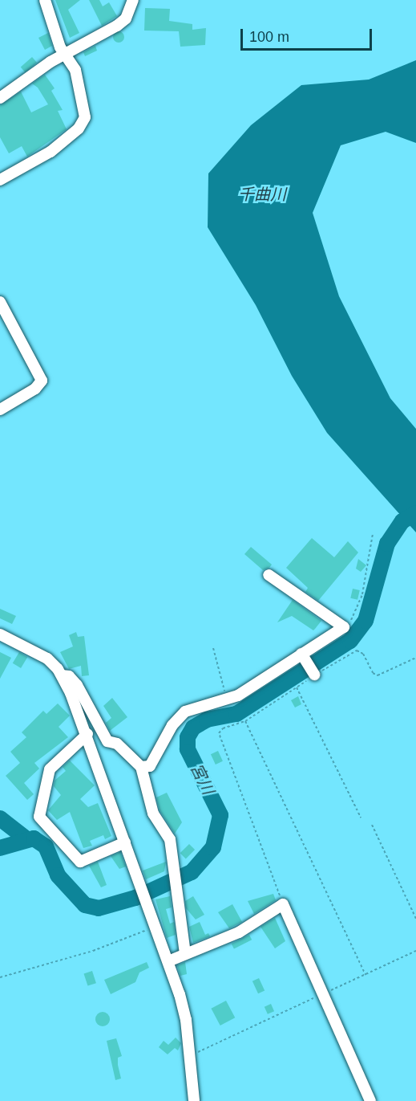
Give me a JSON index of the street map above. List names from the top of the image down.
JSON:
{
  "water": ["千曲川", "宮川"],
  "scale_bar": "100 m"
}
